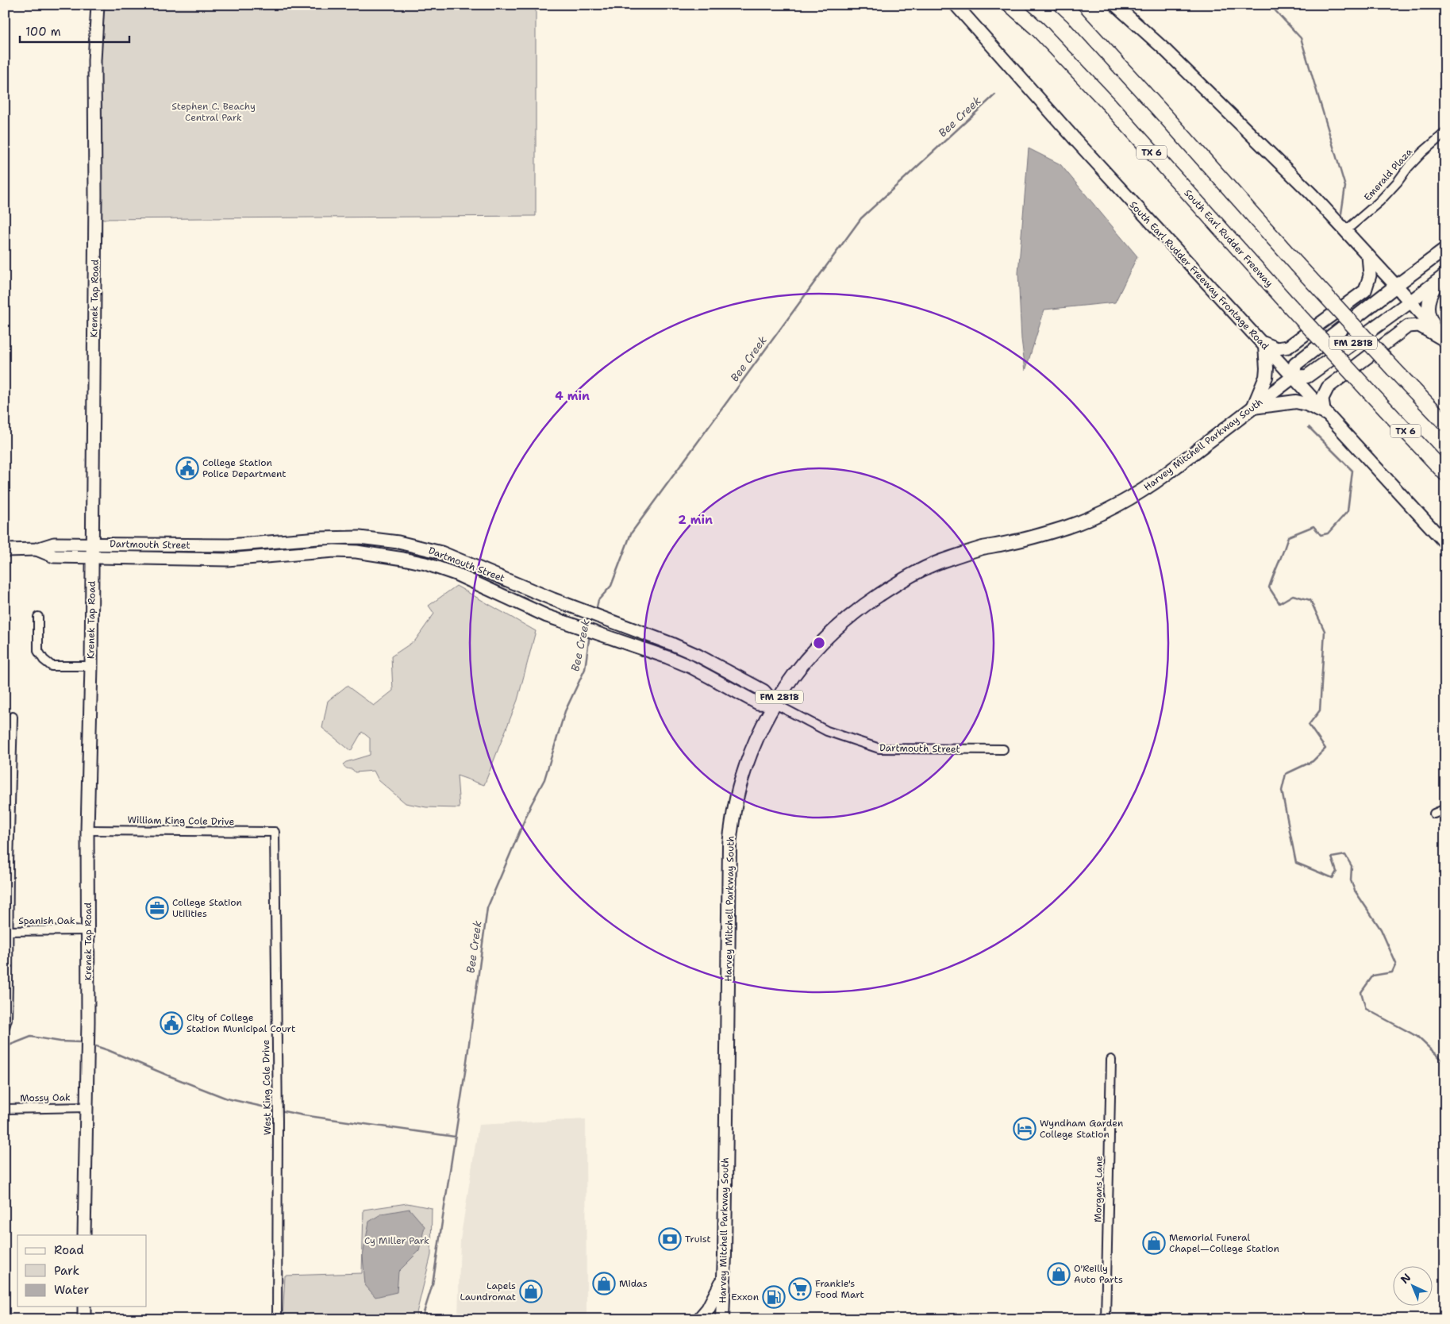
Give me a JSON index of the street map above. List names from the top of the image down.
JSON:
{
  "streets": {
    "highway": ["TX 6", "South Earl Rudder Freeway"],
    "main road": ["FM 2818", "Harvey Mitchell Parkway South"],
    "street": [
      "Emerald Plaza",
      "South Earl Rudder Freeway Frontage Road",
      "Krenek Tap Road",
      "Dartmouth Street",
      "William King Cole Drive",
      "Spanish Oak",
      "West King Cole Drive",
      "Mossy Oak",
      "Morgans Lane"
    ]
  },
  "crossings": [
    ["South Earl Rudder Freeway Frontage Road", "Harvey Mitchell Parkway South"],
    ["Krenek Tap Road", "Dartmouth Street"],
    ["Krenek Tap Road", "William King Cole Drive"],
    ["Krenek Tap Road", "Spanish Oak"],
    ["Krenek Tap Road", "Mossy Oak"],
    ["Harvey Mitchell Parkway South", "Dartmouth Street"],
    ["William King Cole Drive", "West King Cole Drive"]
  ],
  "water": ["Bee Creek"],
  "parks": ["Stephen C. Beachy Central Park", "Cy Miller Park"],
  "places": {
    "public building": ["College Station Police Department", "City of College Station Municipal Court"],
    "office": ["College Station Utilities"],
    "hotel": ["Wyndham Garden College Station"],
    "bank": ["Truist"],
    "shop": [
      "Memorial Funeral Chapel—College Station",
      "O'Reilly Auto Parts",
      "Midas",
      "Lapels Laundromat"
    ],
    "supermarket": ["Frankie's Food Mart"],
    "fuel station": ["Exxon"]
  },
  "legend": ["Road", "Park", "Water"],
  "scale_bar": "100 m",
  "north": "top left",
  "rings": ["4 min", "2 min"]
}
